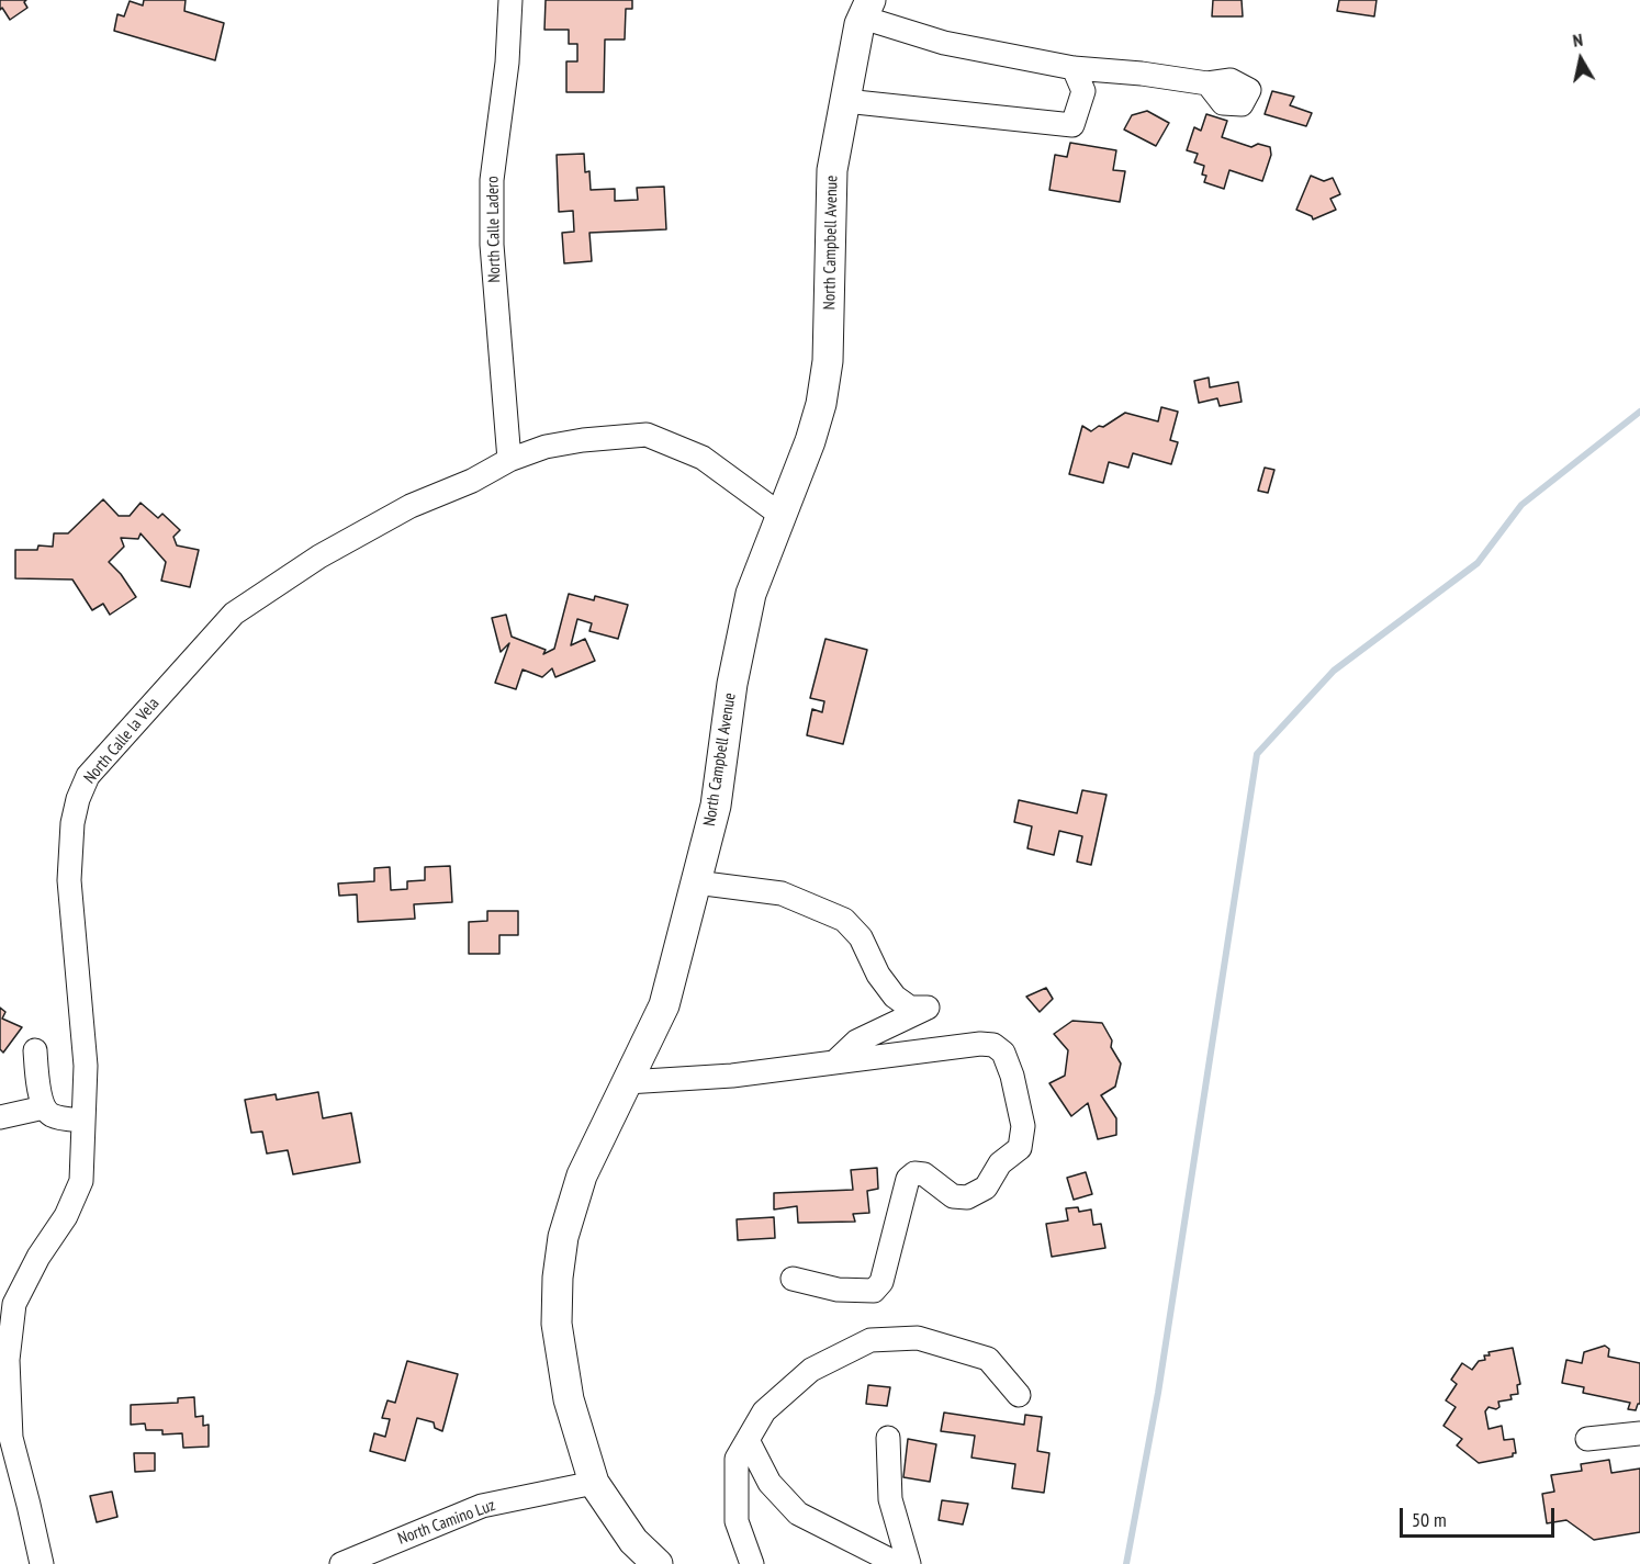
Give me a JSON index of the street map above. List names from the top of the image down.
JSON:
{
  "streets": {
    "main road": ["North Campbell Avenue"],
    "street": ["North Calle Ladero", "North Calle la Vela", "North Camino Luz"]
  },
  "crossings": [
    ["North Calle Ladero", "North Calle la Vela"],
    ["North Campbell Avenue", "North Calle la Vela"],
    ["North Campbell Avenue", "North Camino Luz"]
  ],
  "scale_bar": "50 m",
  "north": "top"
}
